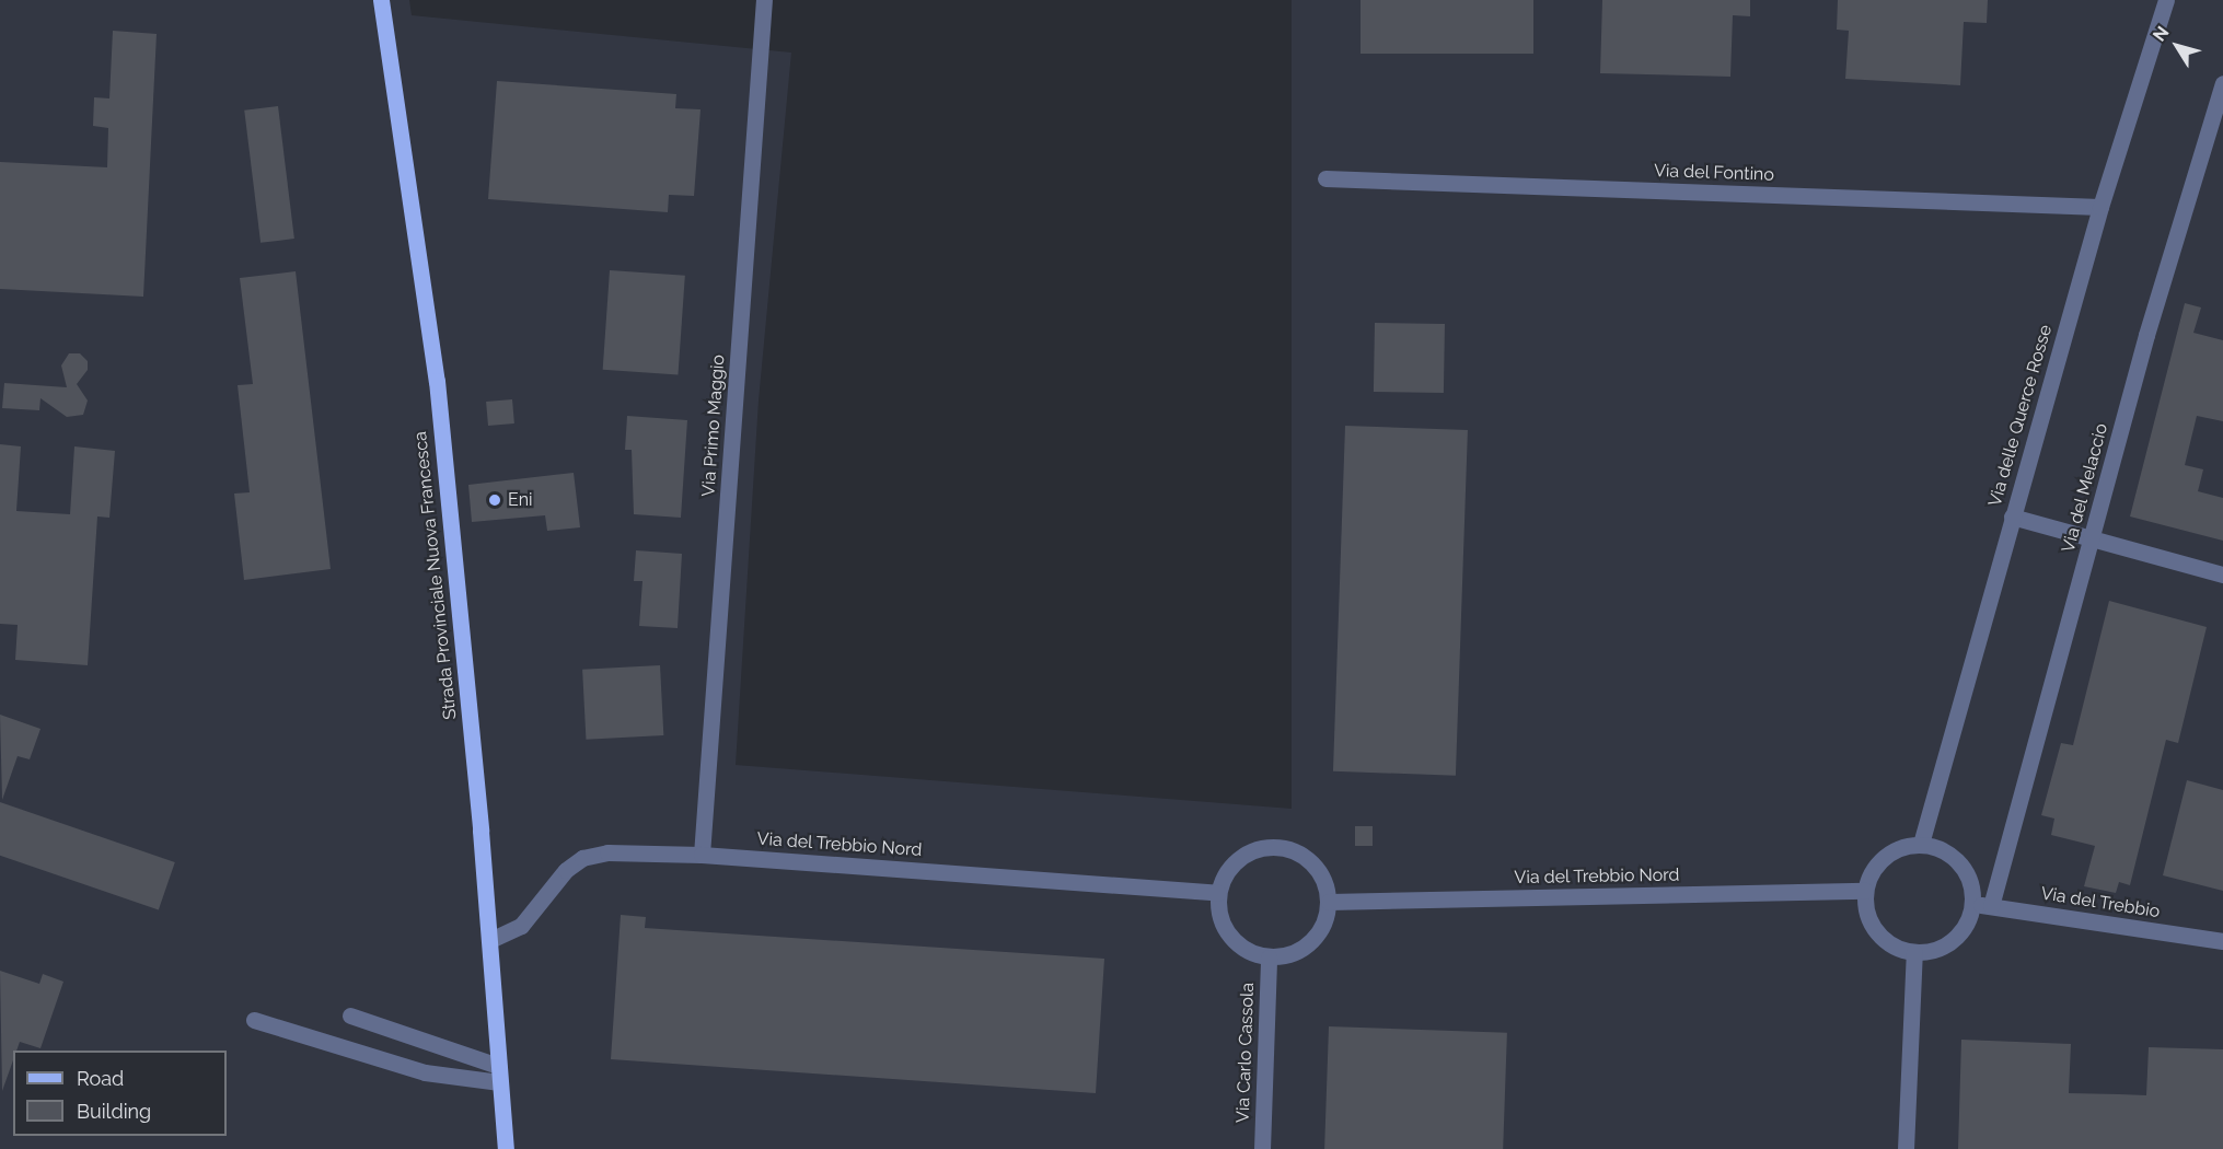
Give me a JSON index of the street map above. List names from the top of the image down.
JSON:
{
  "streets": {
    "main road": ["Strada Provinciale Nuova Francesca"],
    "street": [
      "Via del Fontino",
      "Via delle Querce Rosse",
      "Via Primo Maggio",
      "Via del Melaccio",
      "Via del Trebbio Nord",
      "Via del Trebbio",
      "Via Carlo Cassola"
    ]
  },
  "crossings": [
    ["Via del Fontino", "Via delle Querce Rosse"],
    ["Via delle Querce Rosse", "Via del Trebbio Nord"],
    ["Via delle Querce Rosse", "Via del Trebbio"],
    ["Via Primo Maggio", "Via del Trebbio Nord"],
    ["Via del Melaccio", "Via del Trebbio"],
    ["Strada Provinciale Nuova Francesca", "Via del Trebbio Nord"],
    ["Via del Trebbio Nord", "Via del Trebbio"],
    ["Via del Trebbio Nord", "Via Carlo Cassola"]
  ],
  "places": ["Eni"],
  "legend": ["Road", "Building"],
  "north": "top left"
}
